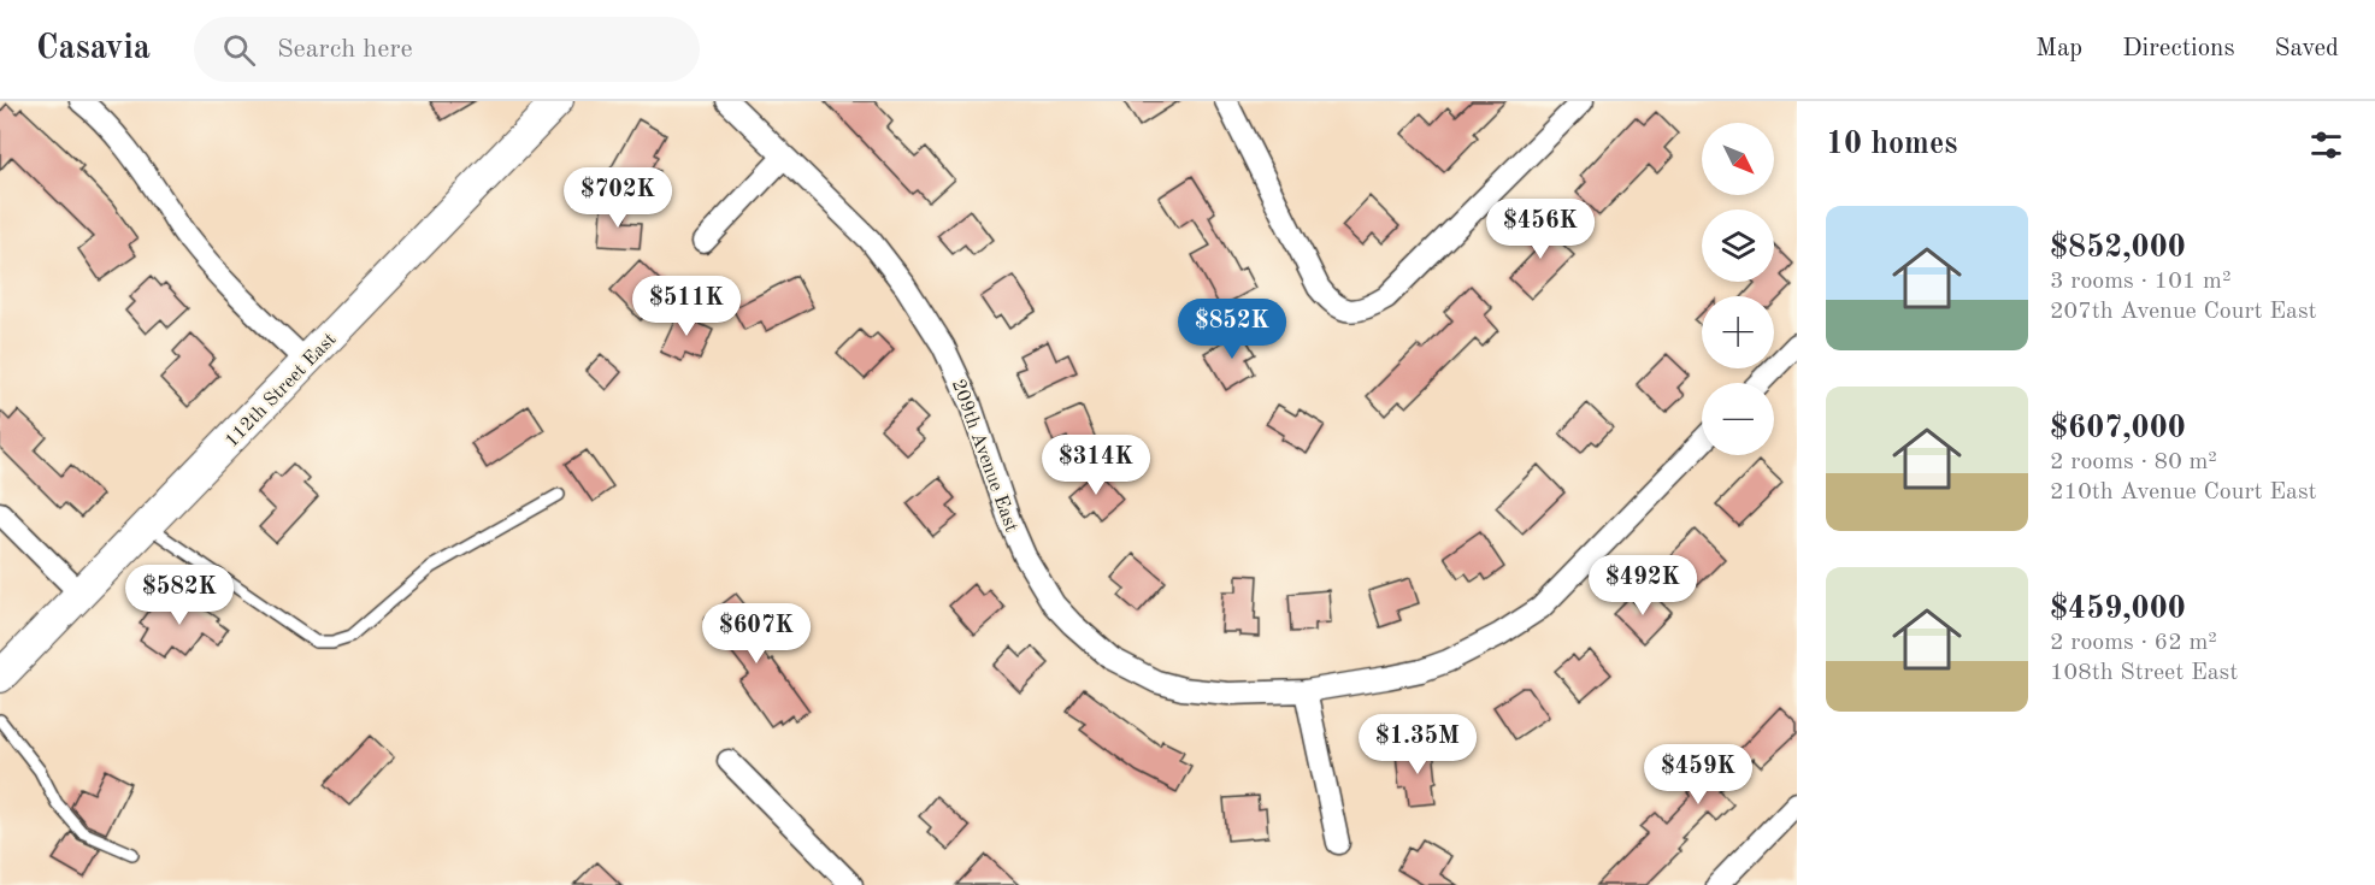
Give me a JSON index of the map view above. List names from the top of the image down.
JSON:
{
  "streets": {
    "street": ["112th Street East", "209th Avenue East"]
  },
  "north": "bottom right",
  "page": {
    "header": "Casavia",
    "search": "Search here",
    "nav": ["Map", "Directions", "Saved"],
    "heading": "10 homes",
    "map_buttons": ["+", "−"],
    "price": [
      "$702K",
      "$456K",
      "$511K",
      "$852K",
      "$314K",
      "$492K",
      "$582K",
      "$607K",
      "$1.35M",
      "$459K"
    ],
    "list": [
      {
        "name": "$852,000",
        "note": "3 rooms · 101 m² · 207th Avenue Court East"
      },
      {
        "name": "$607,000",
        "note": "2 rooms · 80 m² · 210th Avenue Court East"
      },
      {
        "name": "$459,000",
        "note": "2 rooms · 62 m² · 108th Street East"
      }
    ]
  }
}
